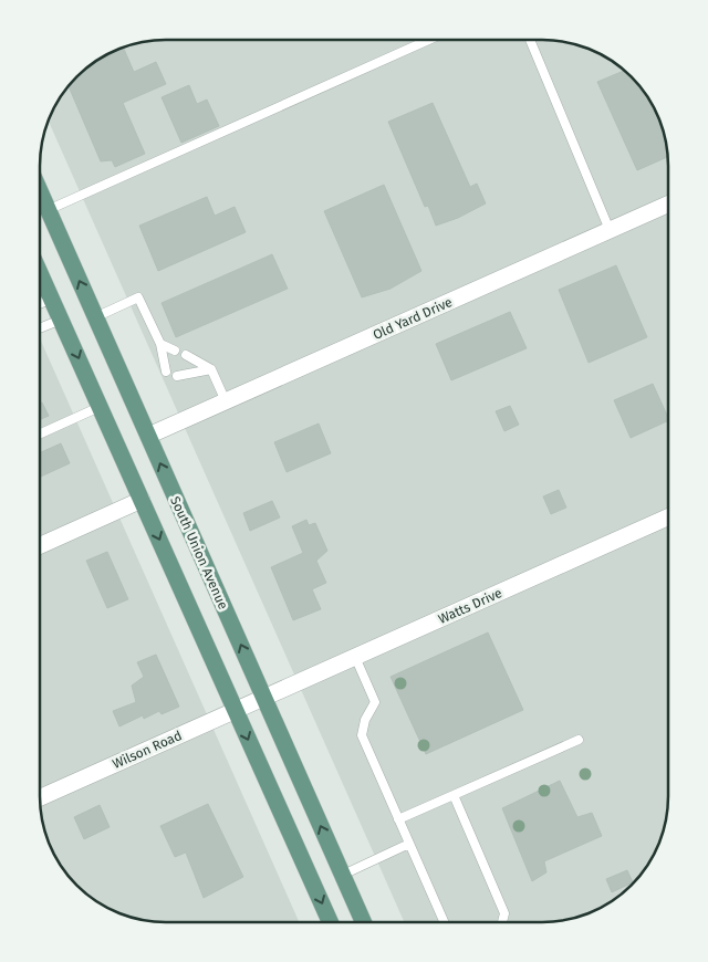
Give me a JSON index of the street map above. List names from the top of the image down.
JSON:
{
  "streets": {
    "main road": ["South Union Avenue"],
    "street": ["Old Yard Drive", "Watts Drive", "Wilson Road"]
  },
  "crossings": [
    ["Old Yard Drive", "South Union Avenue"],
    ["South Union Avenue", "Watts Drive"],
    ["South Union Avenue", "Wilson Road"],
    ["Watts Drive", "Wilson Road"]
  ]
}
